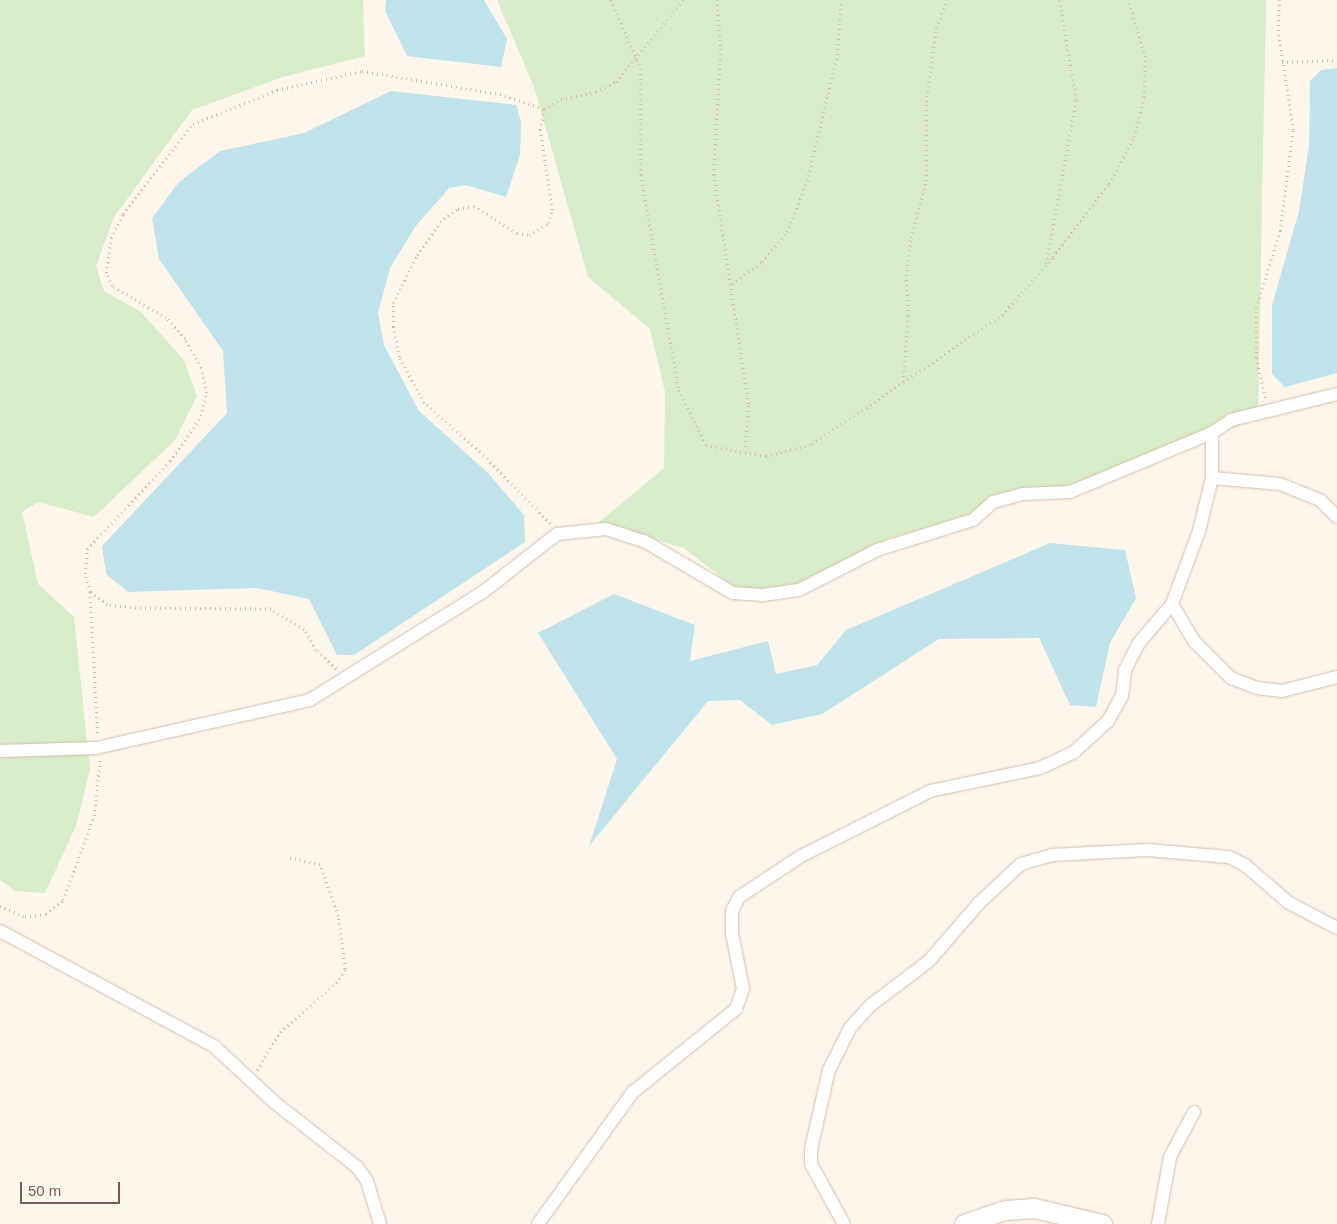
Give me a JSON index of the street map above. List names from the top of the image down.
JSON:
{
  "scale_bar": "50 m"
}
